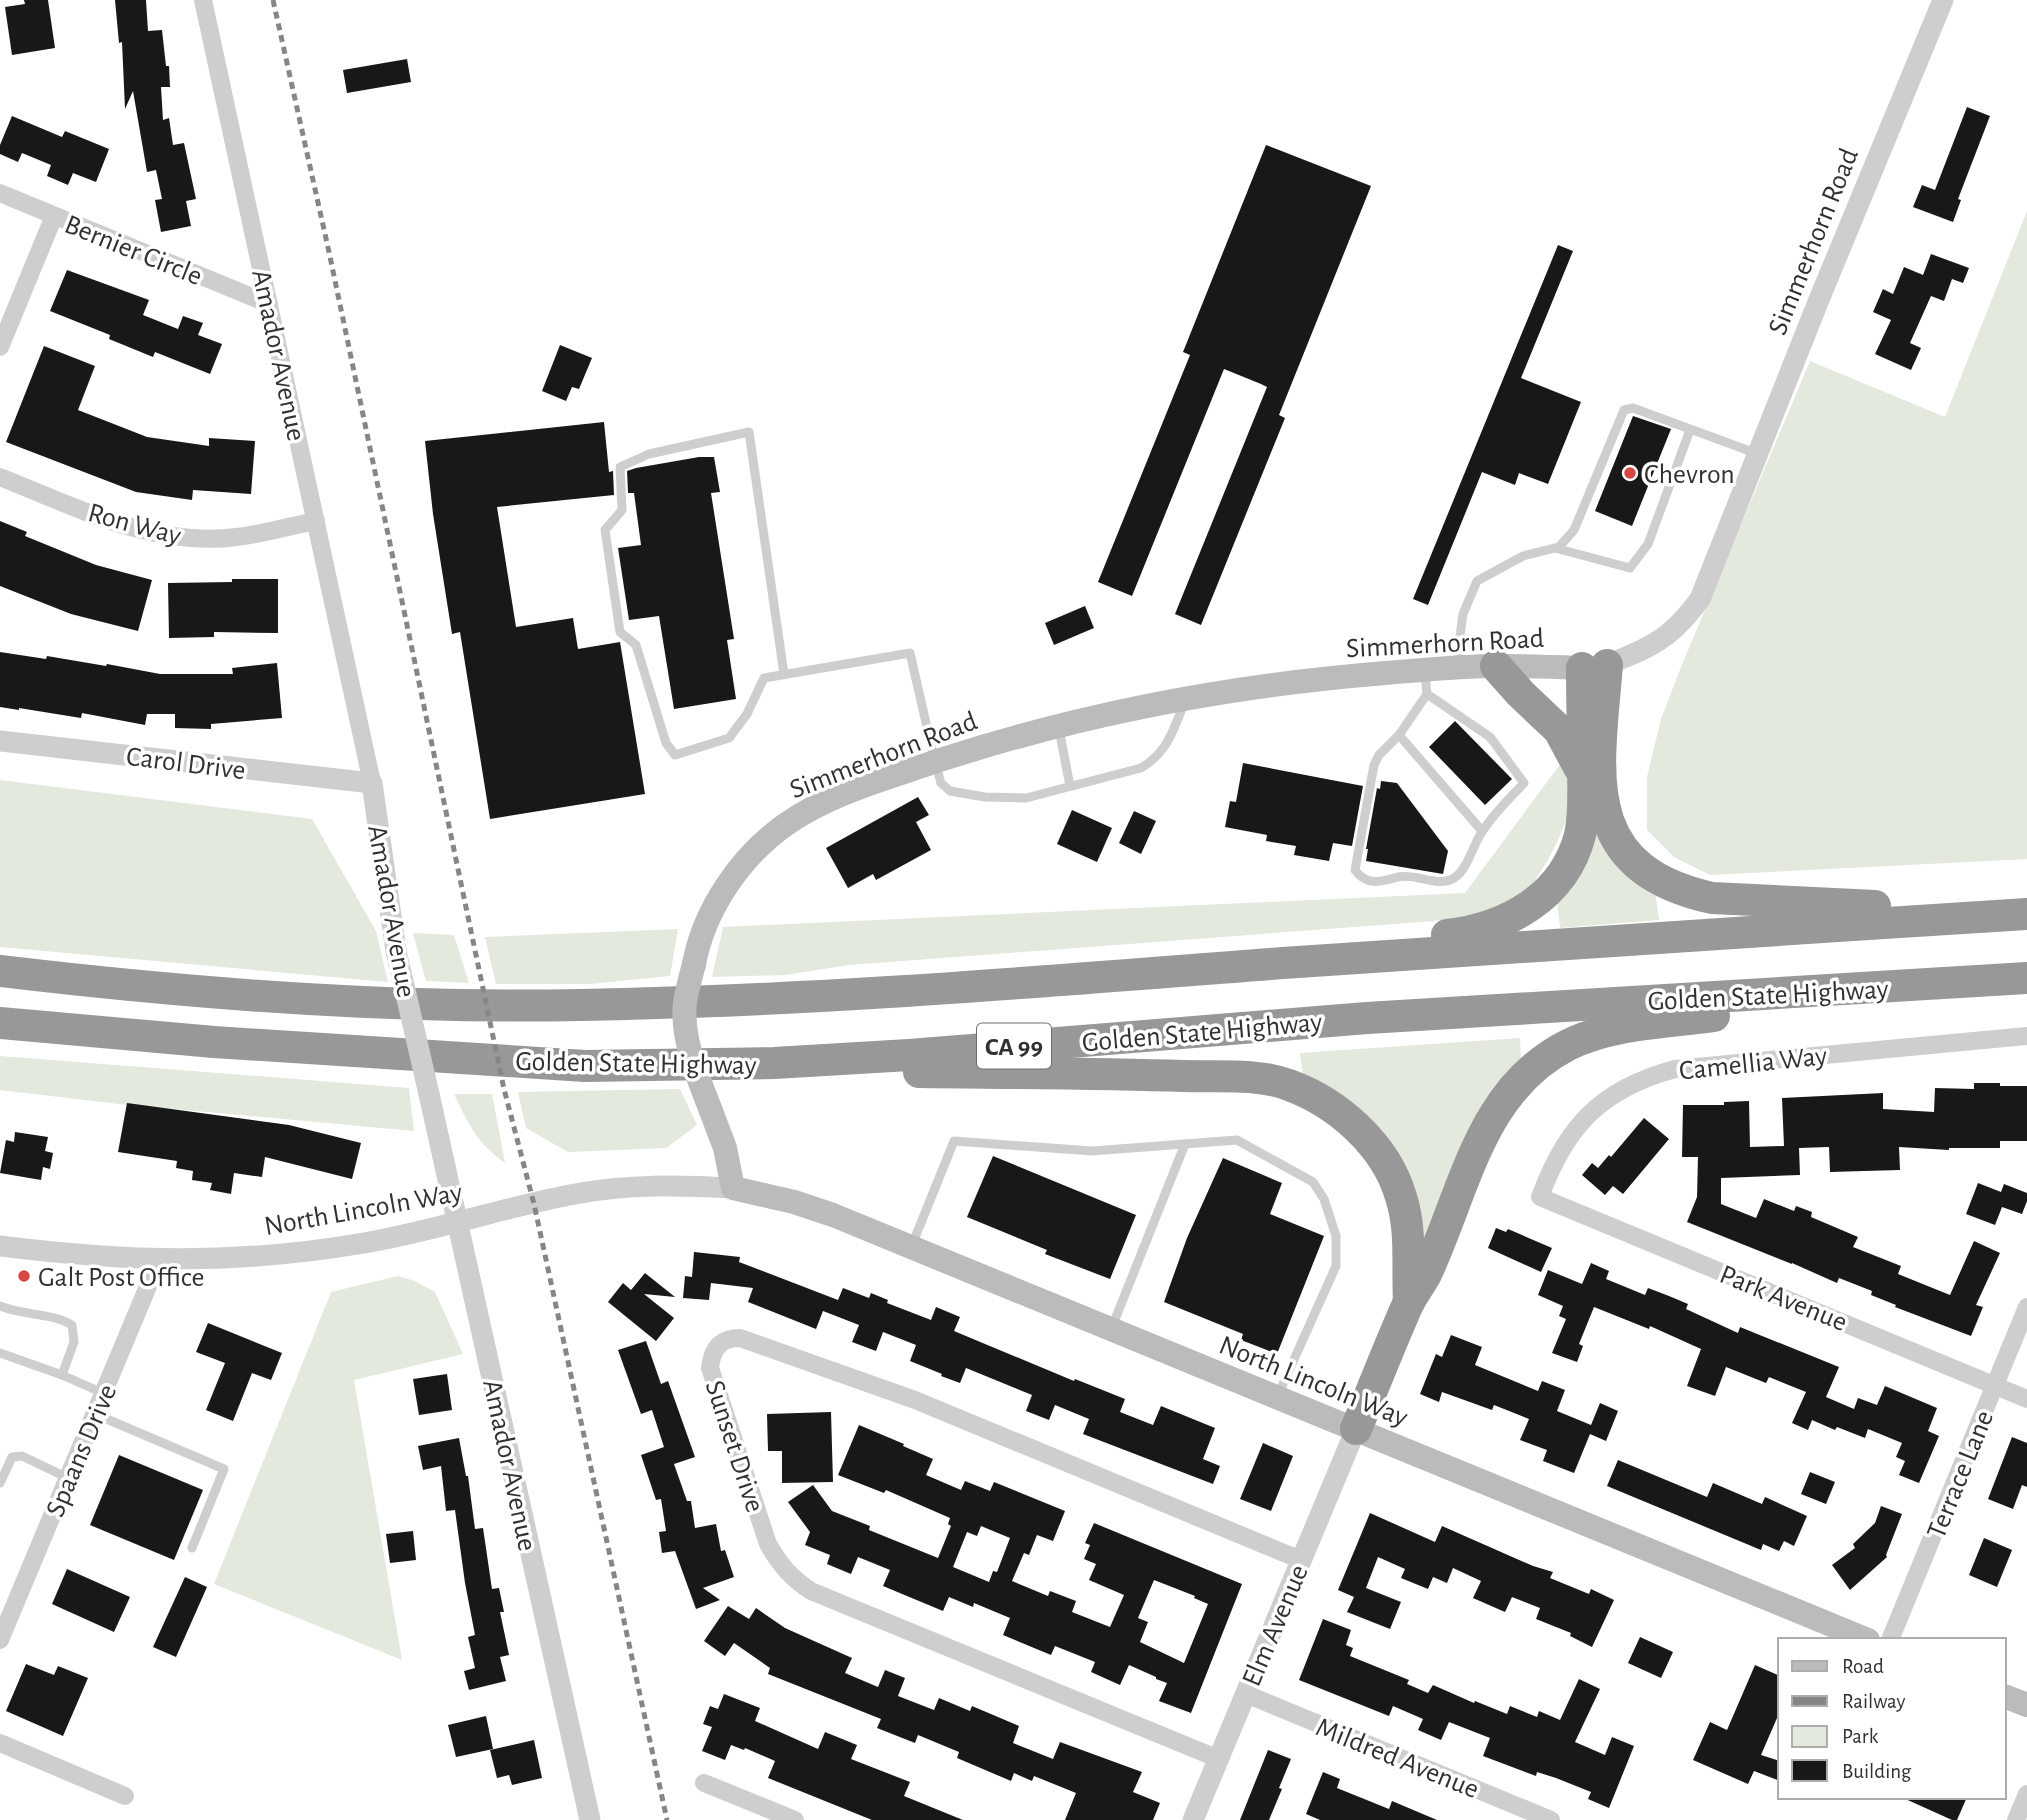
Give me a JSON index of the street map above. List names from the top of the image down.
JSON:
{
  "streets": {
    "highway": ["Golden State Highway", "CA 99"],
    "main road": ["Simmerhorn Road", "North Lincoln Way"],
    "street": [
      "Bernier Circle",
      "Amador Avenue",
      "Ron Way",
      "Carol Drive",
      "Camellia Way",
      "Park Avenue",
      "Sunset Drive",
      "Spaans Drive",
      "Terrace Lane",
      "Elm Avenue",
      "Mildred Avenue"
    ]
  },
  "crossings": [
    ["Simmerhorn Road", "North Lincoln Way"],
    ["Bernier Circle", "Amador Avenue"],
    ["Amador Avenue", "Ron Way"],
    ["Amador Avenue", "Carol Drive"],
    ["Amador Avenue", "North Lincoln Way"],
    ["Camellia Way", "Park Avenue"],
    ["North Lincoln Way", "Spaans Drive"],
    ["North Lincoln Way", "Elm Avenue"],
    ["Park Avenue", "Terrace Lane"],
    ["Sunset Drive", "Elm Avenue"],
    ["Elm Avenue", "Mildred Avenue"]
  ],
  "places": ["Chevron", "Galt Post Office"],
  "legend": [
    "Road",
    "Railway",
    "Park",
    "Building"
  ]
}
